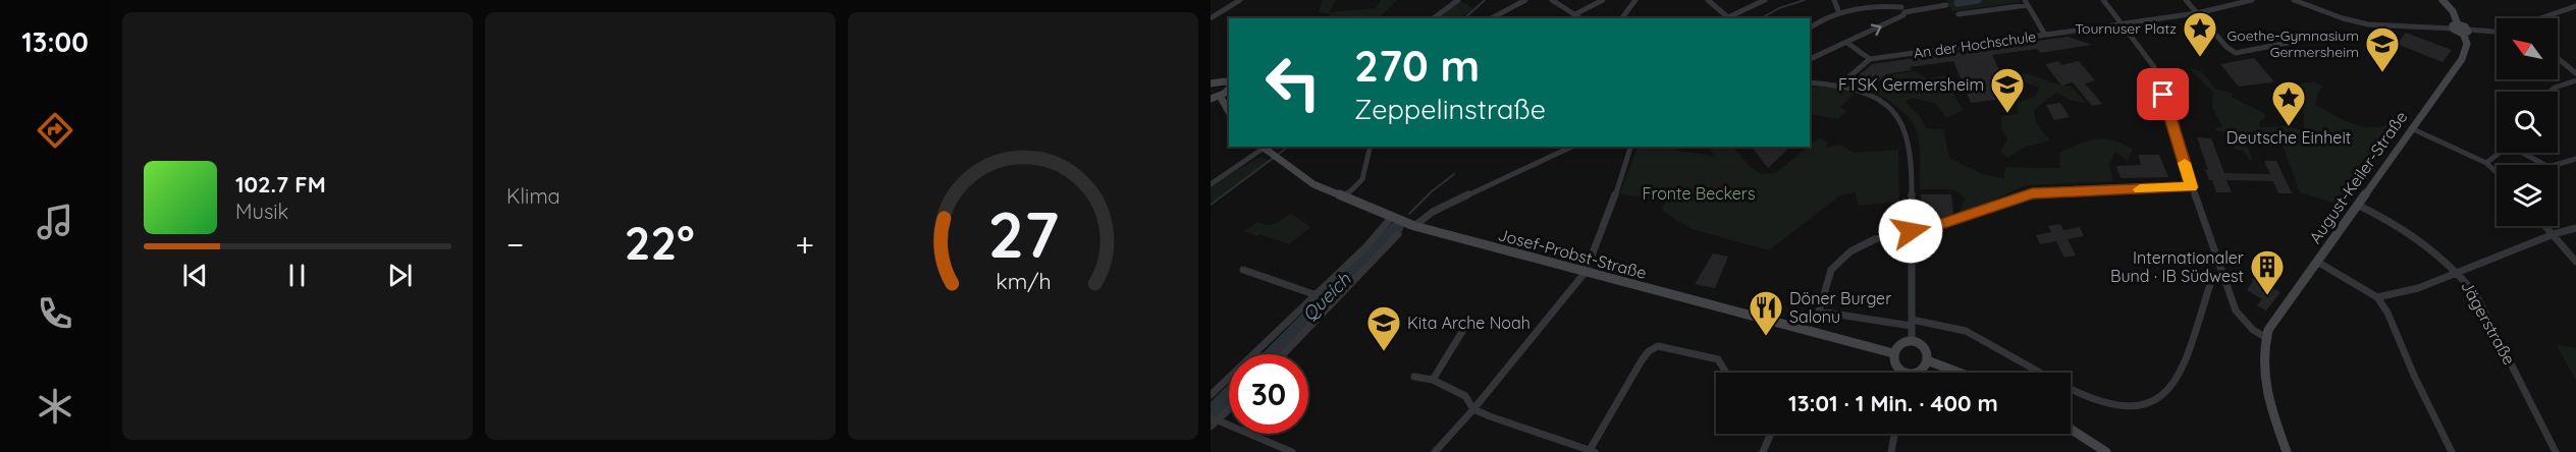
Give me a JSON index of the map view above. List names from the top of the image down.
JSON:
{
  "streets": {
    "main road": ["August-Keiler-Straße", "Josef-Probst-Straße"],
    "street": ["An der Hochschule", "Jägerstraße"]
  },
  "crossings": [
    ["August-Keiler-Straße", "Jägerstraße"]
  ],
  "water": ["Queich"],
  "parks": ["Fronte Beckers"],
  "places": {
    "place": ["Tournuser Platz", "Deutsche Einheit"],
    "school or university": ["Goethe-Gymnasium Germersheim", "FTSK Germersheim", "Kita Arche Noah"],
    "building": ["Internationaler Bund · IB Südwest"],
    "restaurant": ["Döner Burger Salonu"]
  },
  "north": "top left",
  "page": {
    "tabs": "13:00",
    "tile": "Klima",
    "turn": ["270 m", "Zeppelinstraße"],
    "song": ["102.7 FM", "Musik"],
    "heat": ["−", "22°", "+"],
    "limit": "30",
    "trip": "13:01 · 1 Min. · 400 m",
    "gauge": ["27", "km/h"]
  }
}
